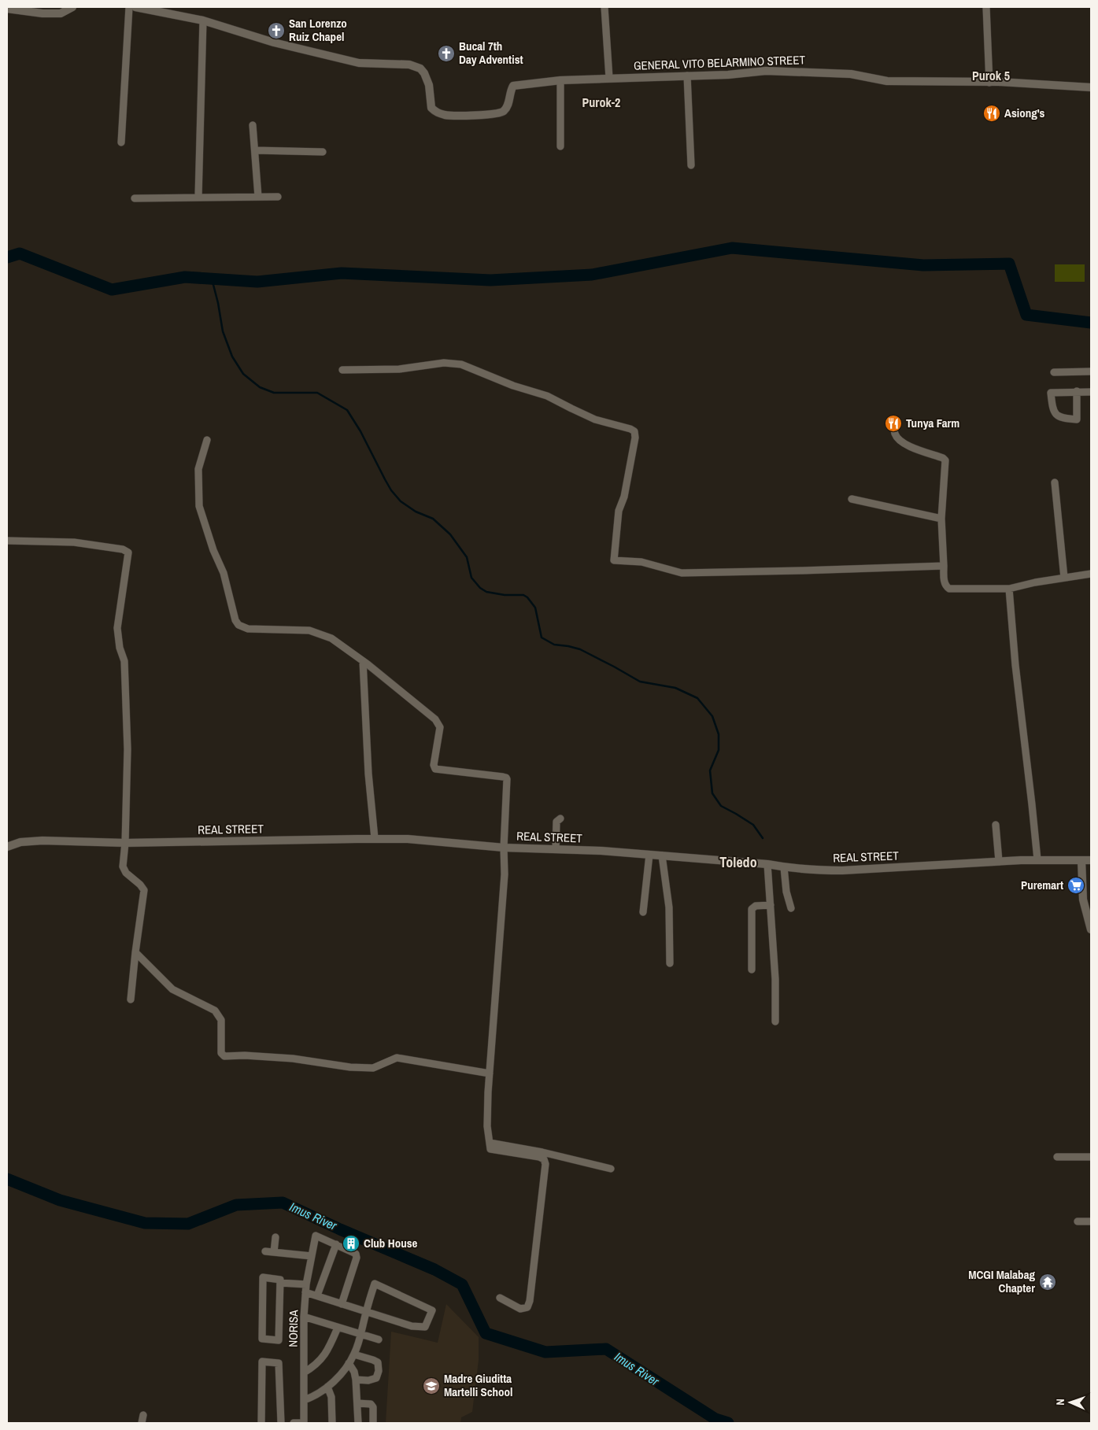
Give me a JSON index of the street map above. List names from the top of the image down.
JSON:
{
  "streets": {
    "street": ["GENERAL VITO BELARMINO STREET", "REAL STREET", "NORISA"]
  },
  "districts": ["Purok 5", "Purok-2", "Toledo"],
  "water": ["Imus River"],
  "places": {
    "church": ["San Lorenzo Ruiz Chapel", "Bucal 7th Day Adventist"],
    "restaurant": ["Asiong's", "Tunya Farm"],
    "supermarket": ["Puremart"],
    "building": ["Club House"],
    "temple": ["MCGI Malabag Chapter"],
    "school or university": ["Madre Giuditta Martelli School"]
  },
  "north": "left"
}
